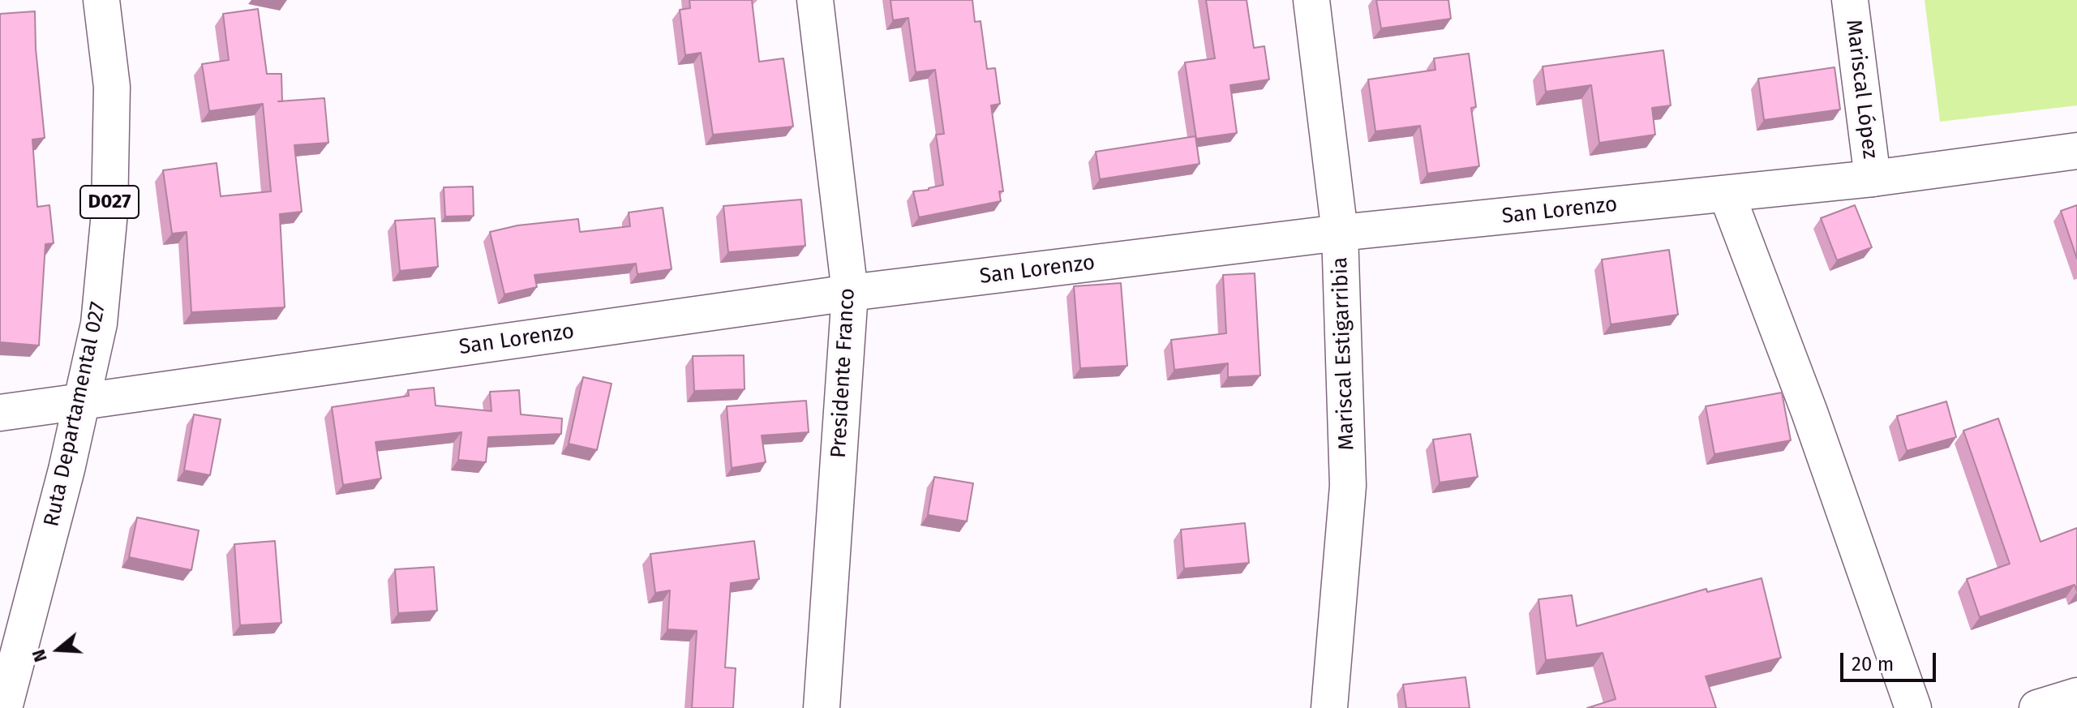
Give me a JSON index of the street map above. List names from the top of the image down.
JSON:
{
  "streets": {
    "street": [
      "Mariscal López",
      "D027",
      "San Lorenzo",
      "Mariscal Estigarribia",
      "Presidente Franco",
      "Ruta Departamental 027"
    ]
  },
  "crossings": [
    ["Mariscal López", "San Lorenzo"],
    ["San Lorenzo", "Mariscal Estigarribia"],
    ["San Lorenzo", "Presidente Franco"],
    ["San Lorenzo", "Ruta Departamental 027"]
  ],
  "scale_bar": "20 m",
  "north": "left"
}
